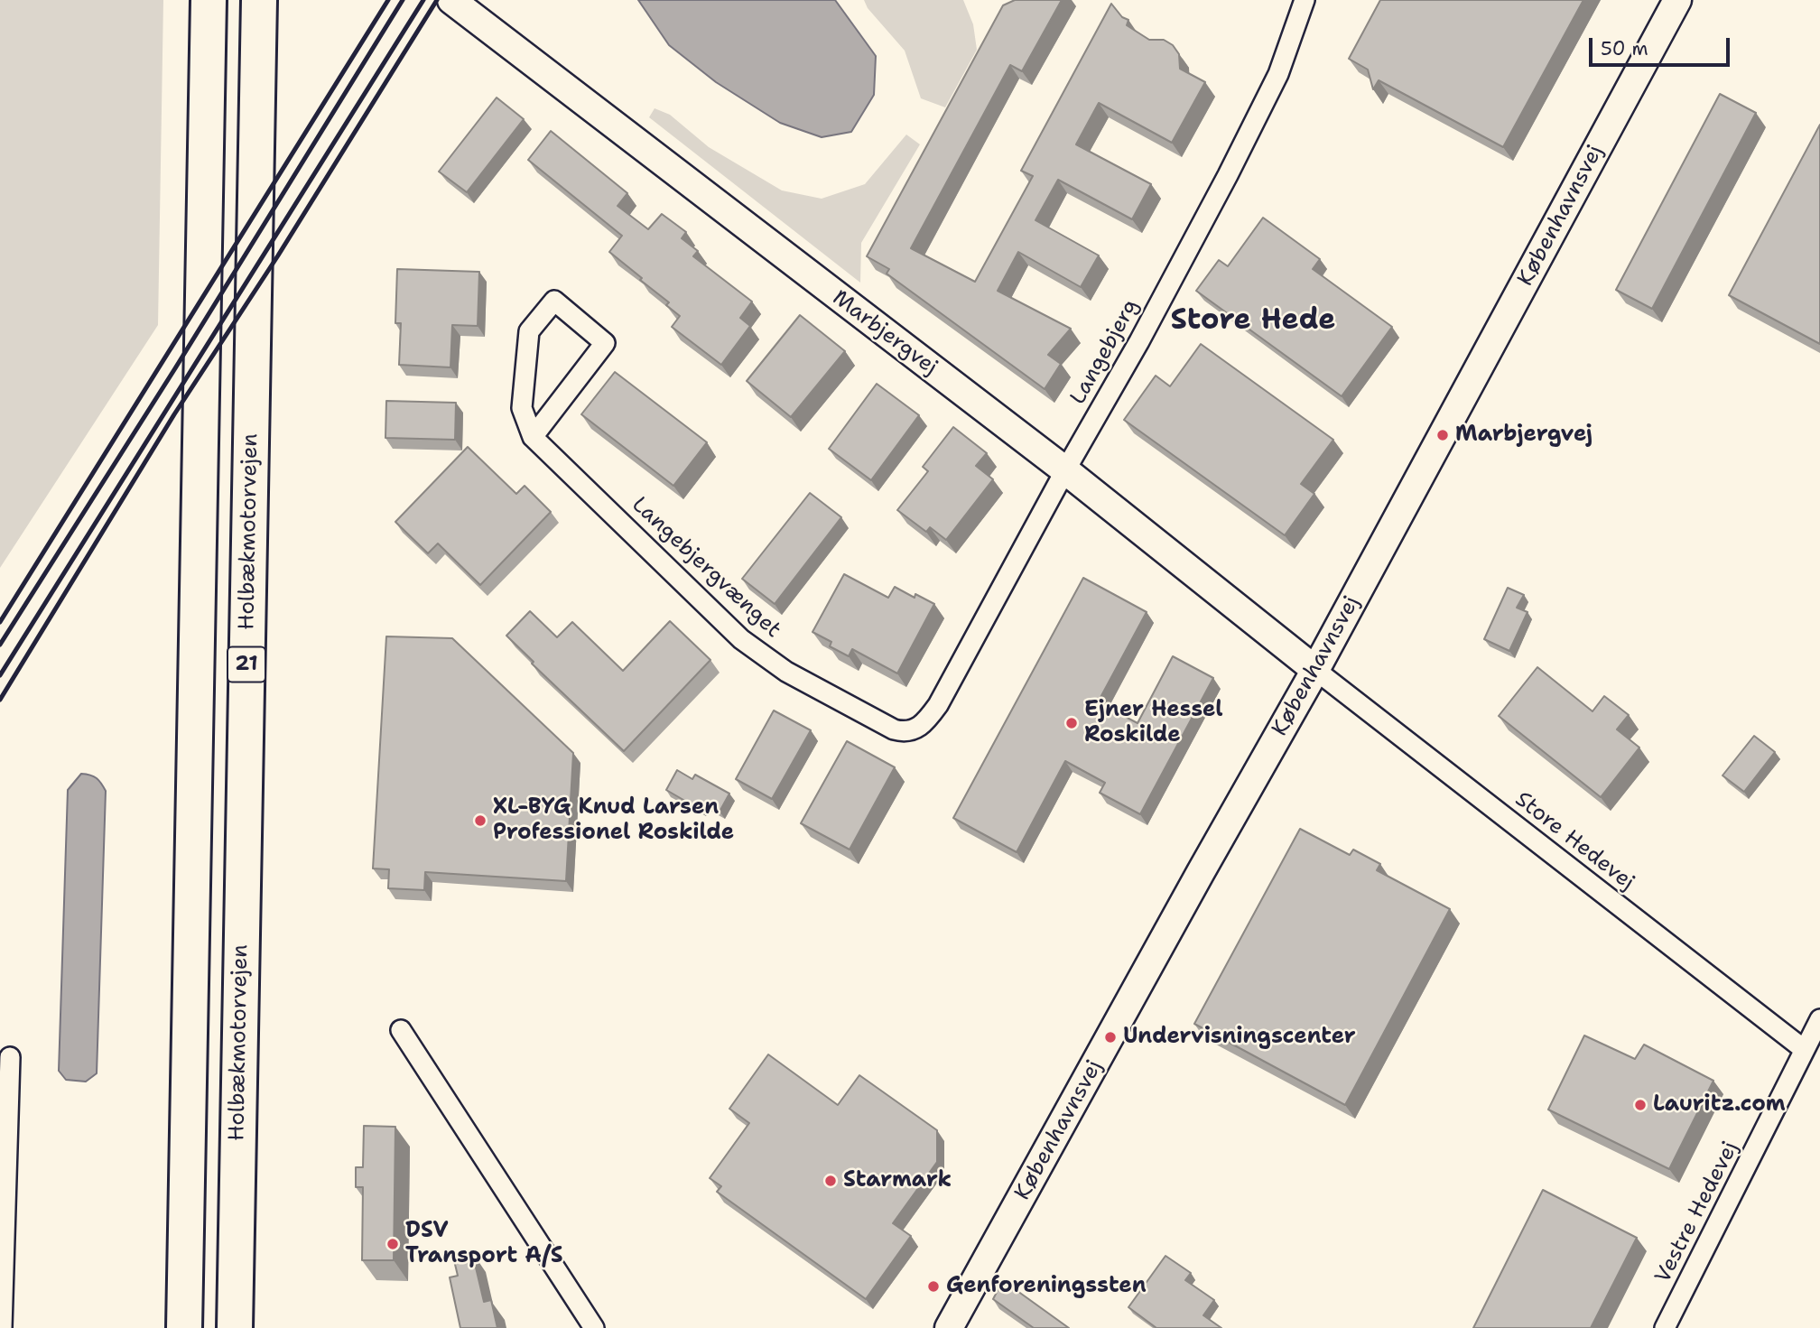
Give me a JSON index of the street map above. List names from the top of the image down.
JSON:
{
  "streets": {
    "highway": ["Holbækmotorvejen", "21"],
    "main road": ["Københavnsvej", "Marbjergvej"],
    "street": [
      "Langebjerg",
      "Langebjergvænget",
      "Store Hedevej",
      "Vestre Hedevej"
    ]
  },
  "crossings": [
    ["Københavnsvej", "Marbjergvej"],
    ["Københavnsvej", "Store Hedevej"],
    ["Marbjergvej", "Langebjerg"],
    ["Marbjergvej", "Store Hedevej"],
    ["Langebjerg", "Langebjergvænget"],
    ["Store Hedevej", "Vestre Hedevej"]
  ],
  "districts": ["Store Hede"],
  "places": [
    "Marbjergvej",
    "Ejner Hessel Roskilde",
    "XL-BYG Knud Larsen Professionel Roskilde",
    "Undervisningscenter",
    "Lauritz.com",
    "Starmark",
    "DSV Transport A/S",
    "Genforeningssten"
  ],
  "scale_bar": "50 m"
}
